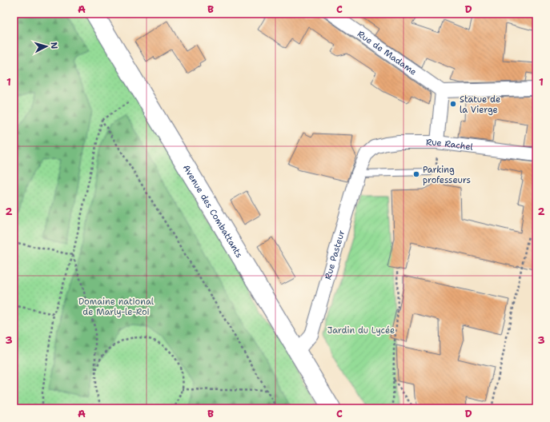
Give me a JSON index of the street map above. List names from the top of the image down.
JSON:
{
  "streets": {
    "main road": ["Avenue des Combattants"],
    "street": ["Rue de Madame", "Rue Rachel", "Rue Pasteur"]
  },
  "crossings": [
    ["Rue Rachel", "Rue Pasteur"],
    ["Avenue des Combattants", "Rue Pasteur"]
  ],
  "parks": ["Domaine national de Marly-le-Roi", "Jardin du Lycée"],
  "places": ["Statue de la Vierge", "Parking professeurs"],
  "north": "right",
  "grid": {
    "columns": [
      "A",
      "B",
      "C",
      "D"
    ],
    "rows": ["1", "2", "3"]
  }
}
